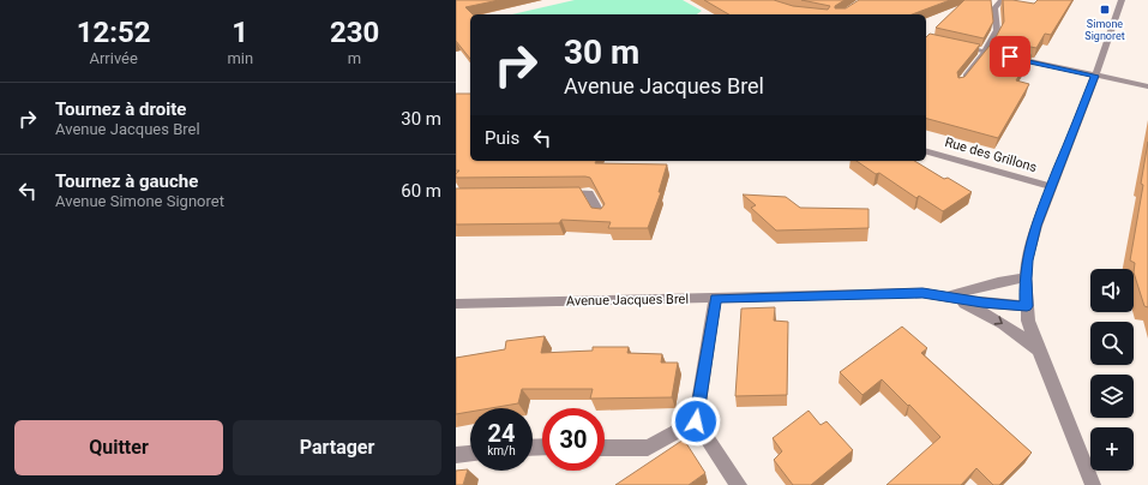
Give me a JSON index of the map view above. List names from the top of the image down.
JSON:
{
  "streets": {
    "street": ["Rue des Grillons", "Avenue Jacques Brel"]
  },
  "places": {
    "transit": ["Simone Signoret"]
  },
  "page": {
    "eta": [
      "12:52",
      "Arrivée",
      "1",
      "min",
      "230",
      "m"
    ],
    "turn": ["30 m", "Avenue Jacques Brel"],
    "list": [
      {
        "name": "Tournez à droite",
        "note": "Avenue Jacques Brel",
        "value": "30 m"
      },
      {
        "name": "Tournez à gauche",
        "note": "Avenue Simone Signoret",
        "value": "60 m"
      }
    ],
    "then": "Puis",
    "map_buttons": "+",
    "speed": "24 km/h",
    "limit": "30",
    "buttons": ["Quitter", "Partager"]
  }
}
